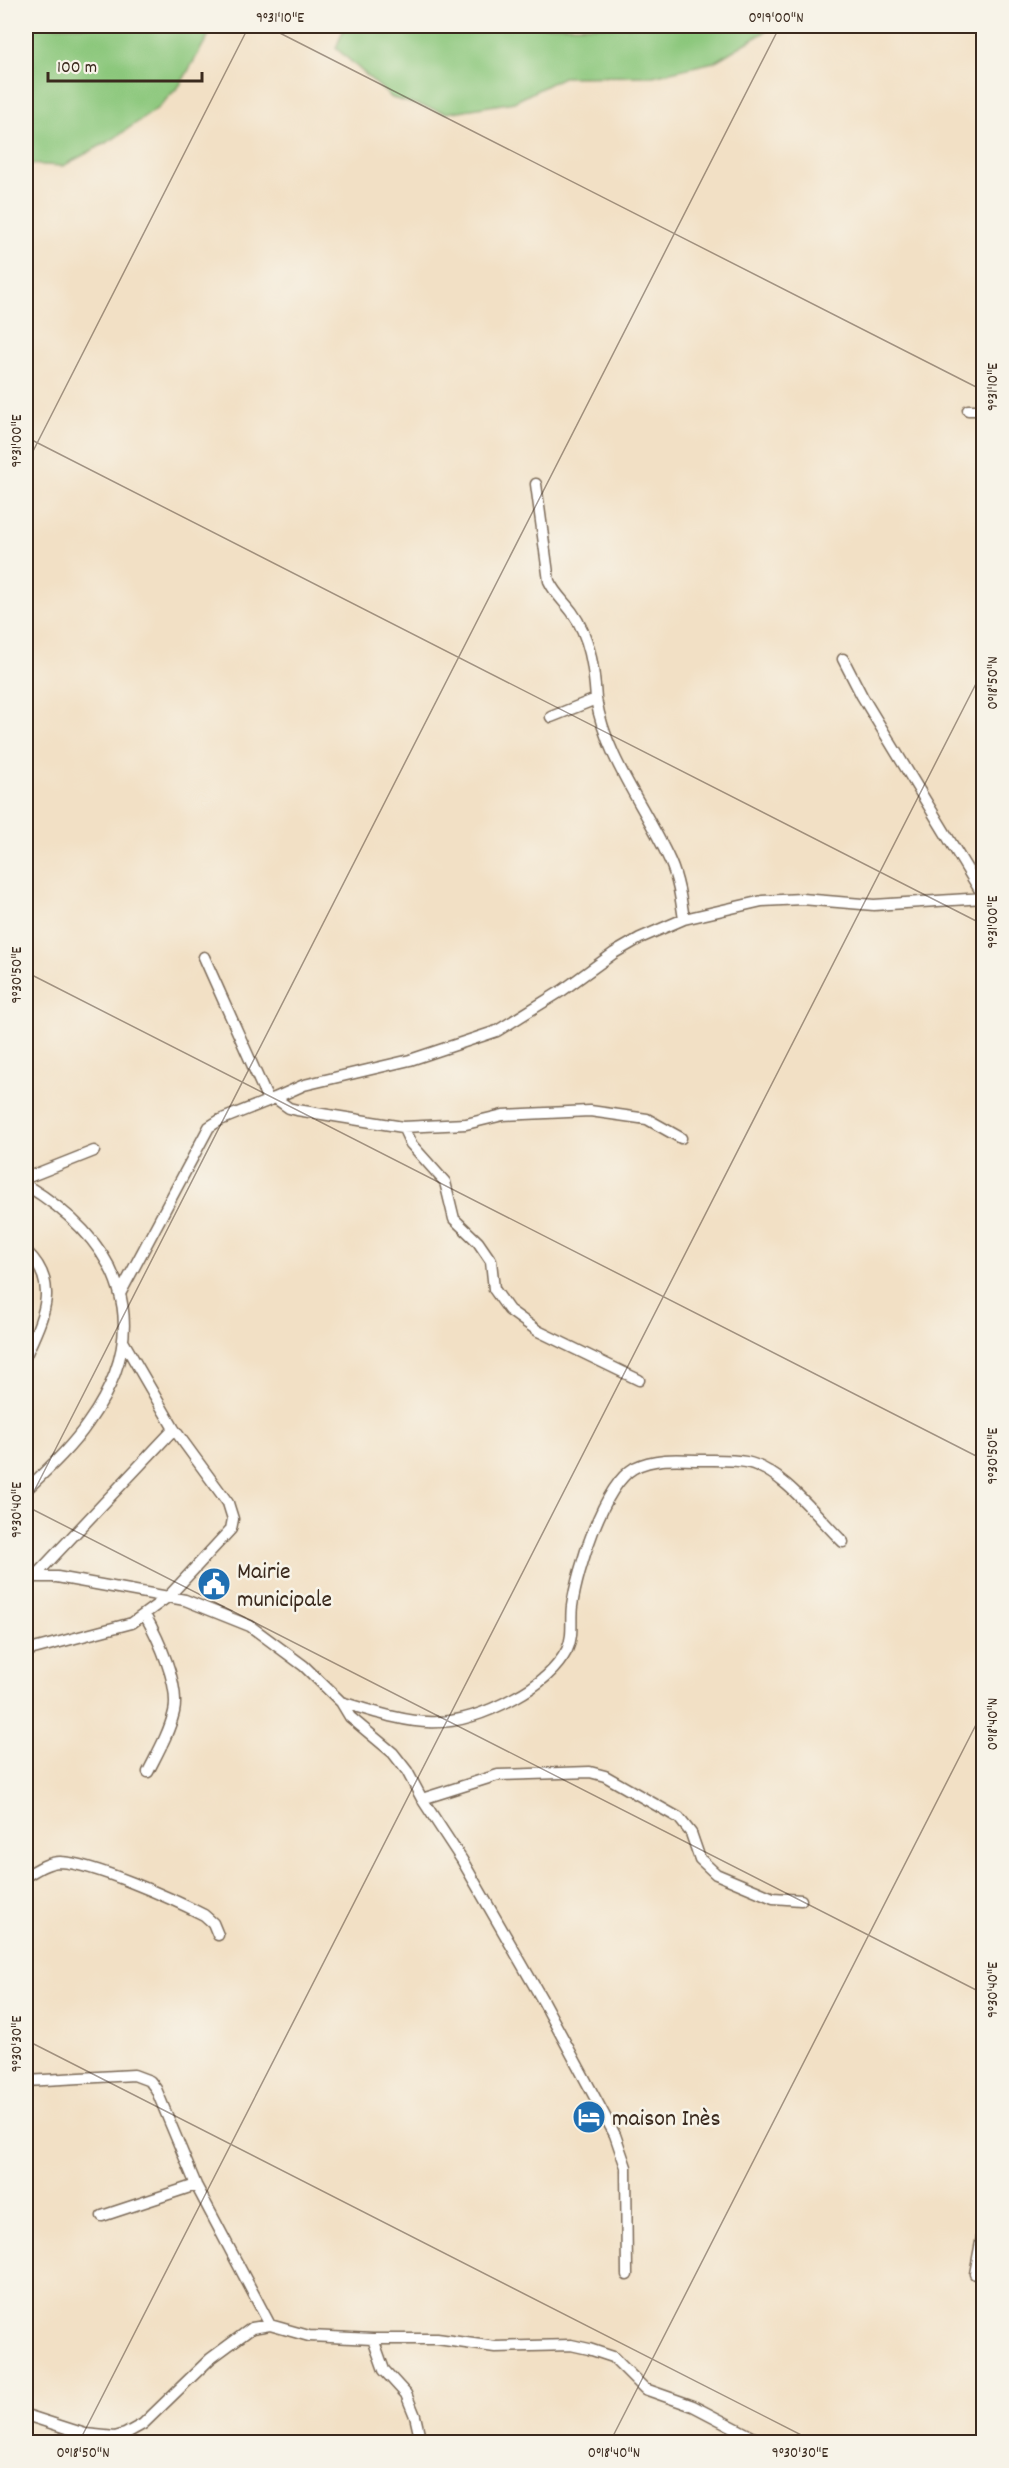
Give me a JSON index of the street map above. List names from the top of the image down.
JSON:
{
  "places": {
    "public building": ["Mairie municipale"],
    "hotel": ["maison Inès"]
  },
  "scale_bar": "100 m",
  "coordinates": [
    "9°31'10\"E",
    "0°19'00\"N",
    "9°31'00\"E",
    "0°18'50\"N",
    "9°30'50\"E",
    "9°30'40\"E",
    "0°18'40\"N",
    "9°30'30\"E"
  ]
}
